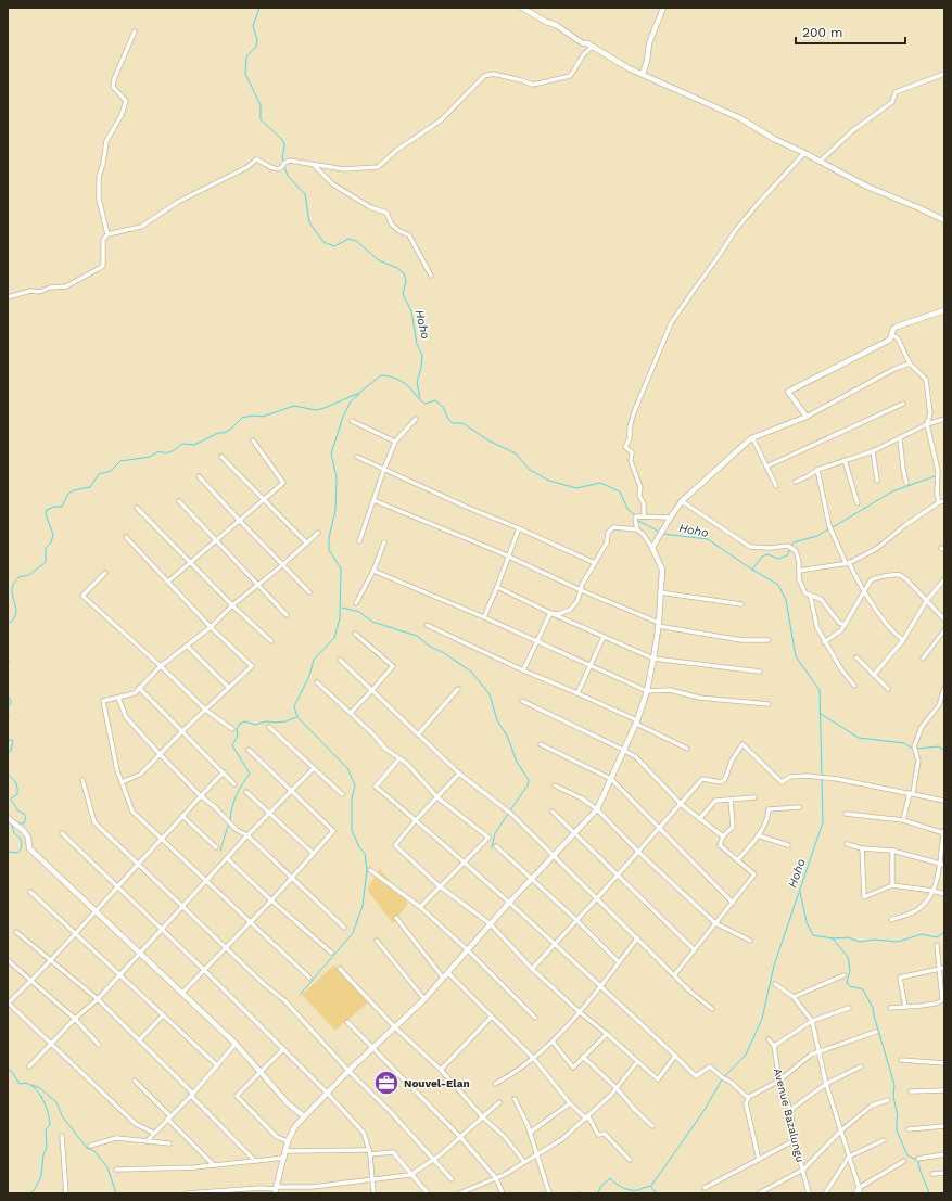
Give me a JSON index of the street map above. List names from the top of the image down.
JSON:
{
  "streets": {
    "street": ["Avenue Bazalungu"]
  },
  "water": ["Hoho"],
  "places": {
    "office": ["Nouvel-Elan"]
  },
  "scale_bar": "200 m"
}
